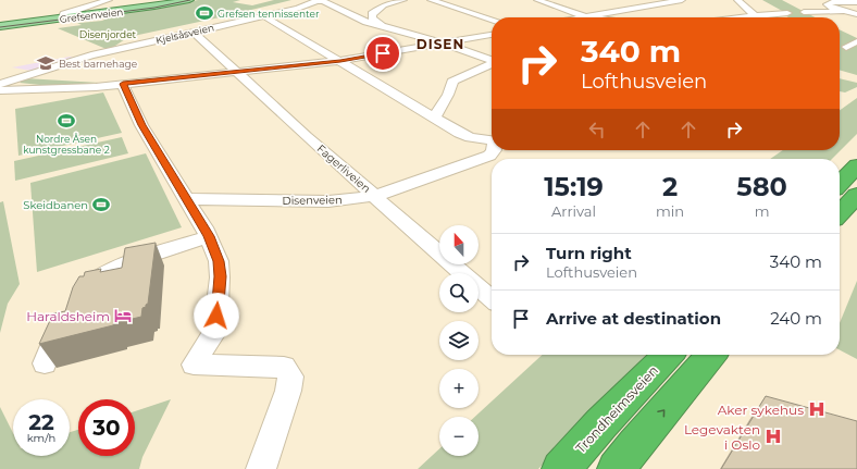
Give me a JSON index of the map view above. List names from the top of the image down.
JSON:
{
  "streets": {
    "highway": ["Trondheimsveien"],
    "main road": ["Grefsenveien"],
    "street": ["Kjelsåsveien", "Fagerliveien", "Disenveien"]
  },
  "crossings": [
    ["Kjelsåsveien", "Fagerliveien"],
    ["Fagerliveien", "Disenveien"]
  ],
  "districts": ["DISEN"],
  "parks": ["Disenjordet"],
  "places": {
    "sports": ["Grefsen tennissenter", "Nordre Åsen kunstgressbane 2", "Skeidbanen"],
    "school or university": ["Best barnehage"],
    "hotel": ["Haraldsheim"],
    "hospital": ["Aker sykehus", "Legevakten i Oslo"]
  },
  "north": "top",
  "page": {
    "turn": ["340 m", "Lofthusveien"],
    "eta": [
      "15:19",
      "Arrival",
      "2",
      "min",
      "580",
      "m"
    ],
    "map_buttons": ["+", "−"],
    "list": [
      {
        "name": "Turn right",
        "note": "Lofthusveien",
        "value": "340 m"
      },
      {
        "name": "Arrive at destination",
        "value": "240 m"
      }
    ],
    "speed": "22 km/h",
    "limit": "30"
  }
}
